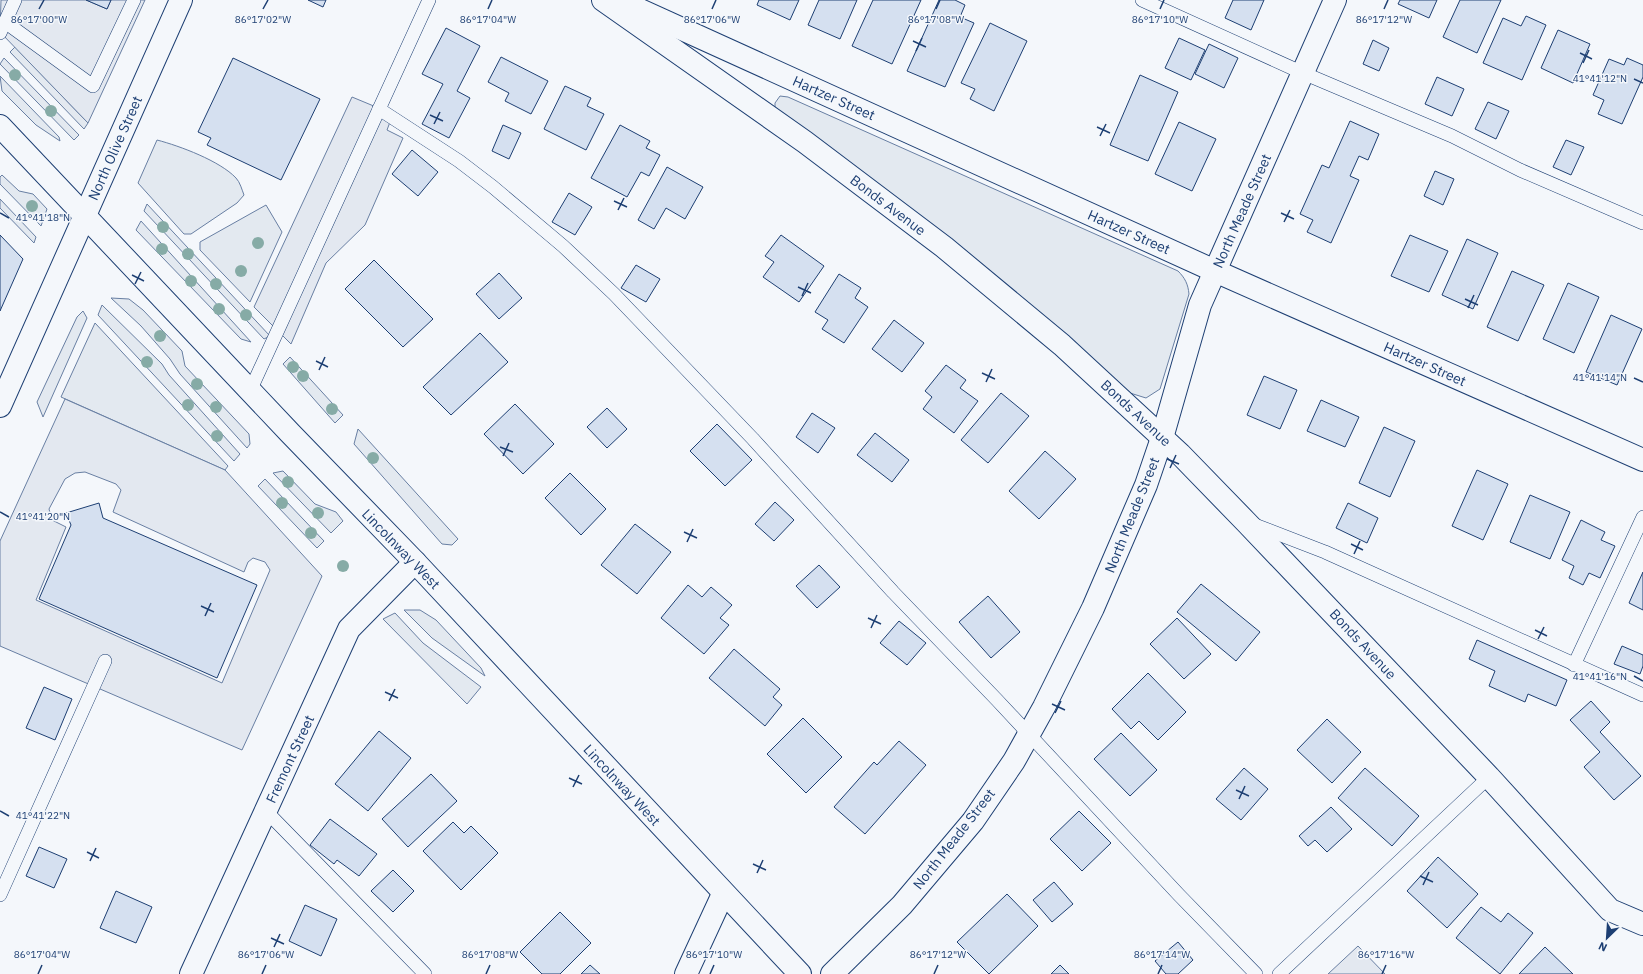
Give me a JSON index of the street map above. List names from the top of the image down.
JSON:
{
  "streets": {
    "street": [
      "Hartzer Street",
      "North Olive Street",
      "Bonds Avenue",
      "North Meade Street",
      "Lincolnway West",
      "Fremont Street"
    ]
  },
  "crossings": [
    ["Hartzer Street", "North Meade Street"],
    ["North Olive Street", "Lincolnway West"],
    ["Bonds Avenue", "North Meade Street"],
    ["Lincolnway West", "Fremont Street"]
  ],
  "north": "bottom left",
  "coordinates": [
    "86°17'00\"W",
    "86°17'04\"W",
    "86°17'06\"W",
    "86°17'08\"W",
    "86°17'10\"W",
    "86°17'12\"W",
    "86°17'02\"W",
    "41°41'12\"N",
    "41°41'18\"N",
    "41°41'14\"N",
    "41°41'20\"N",
    "41°41'16\"N",
    "41°41'22\"N",
    "86°17'14\"W",
    "86°17'16\"W"
  ]
}
